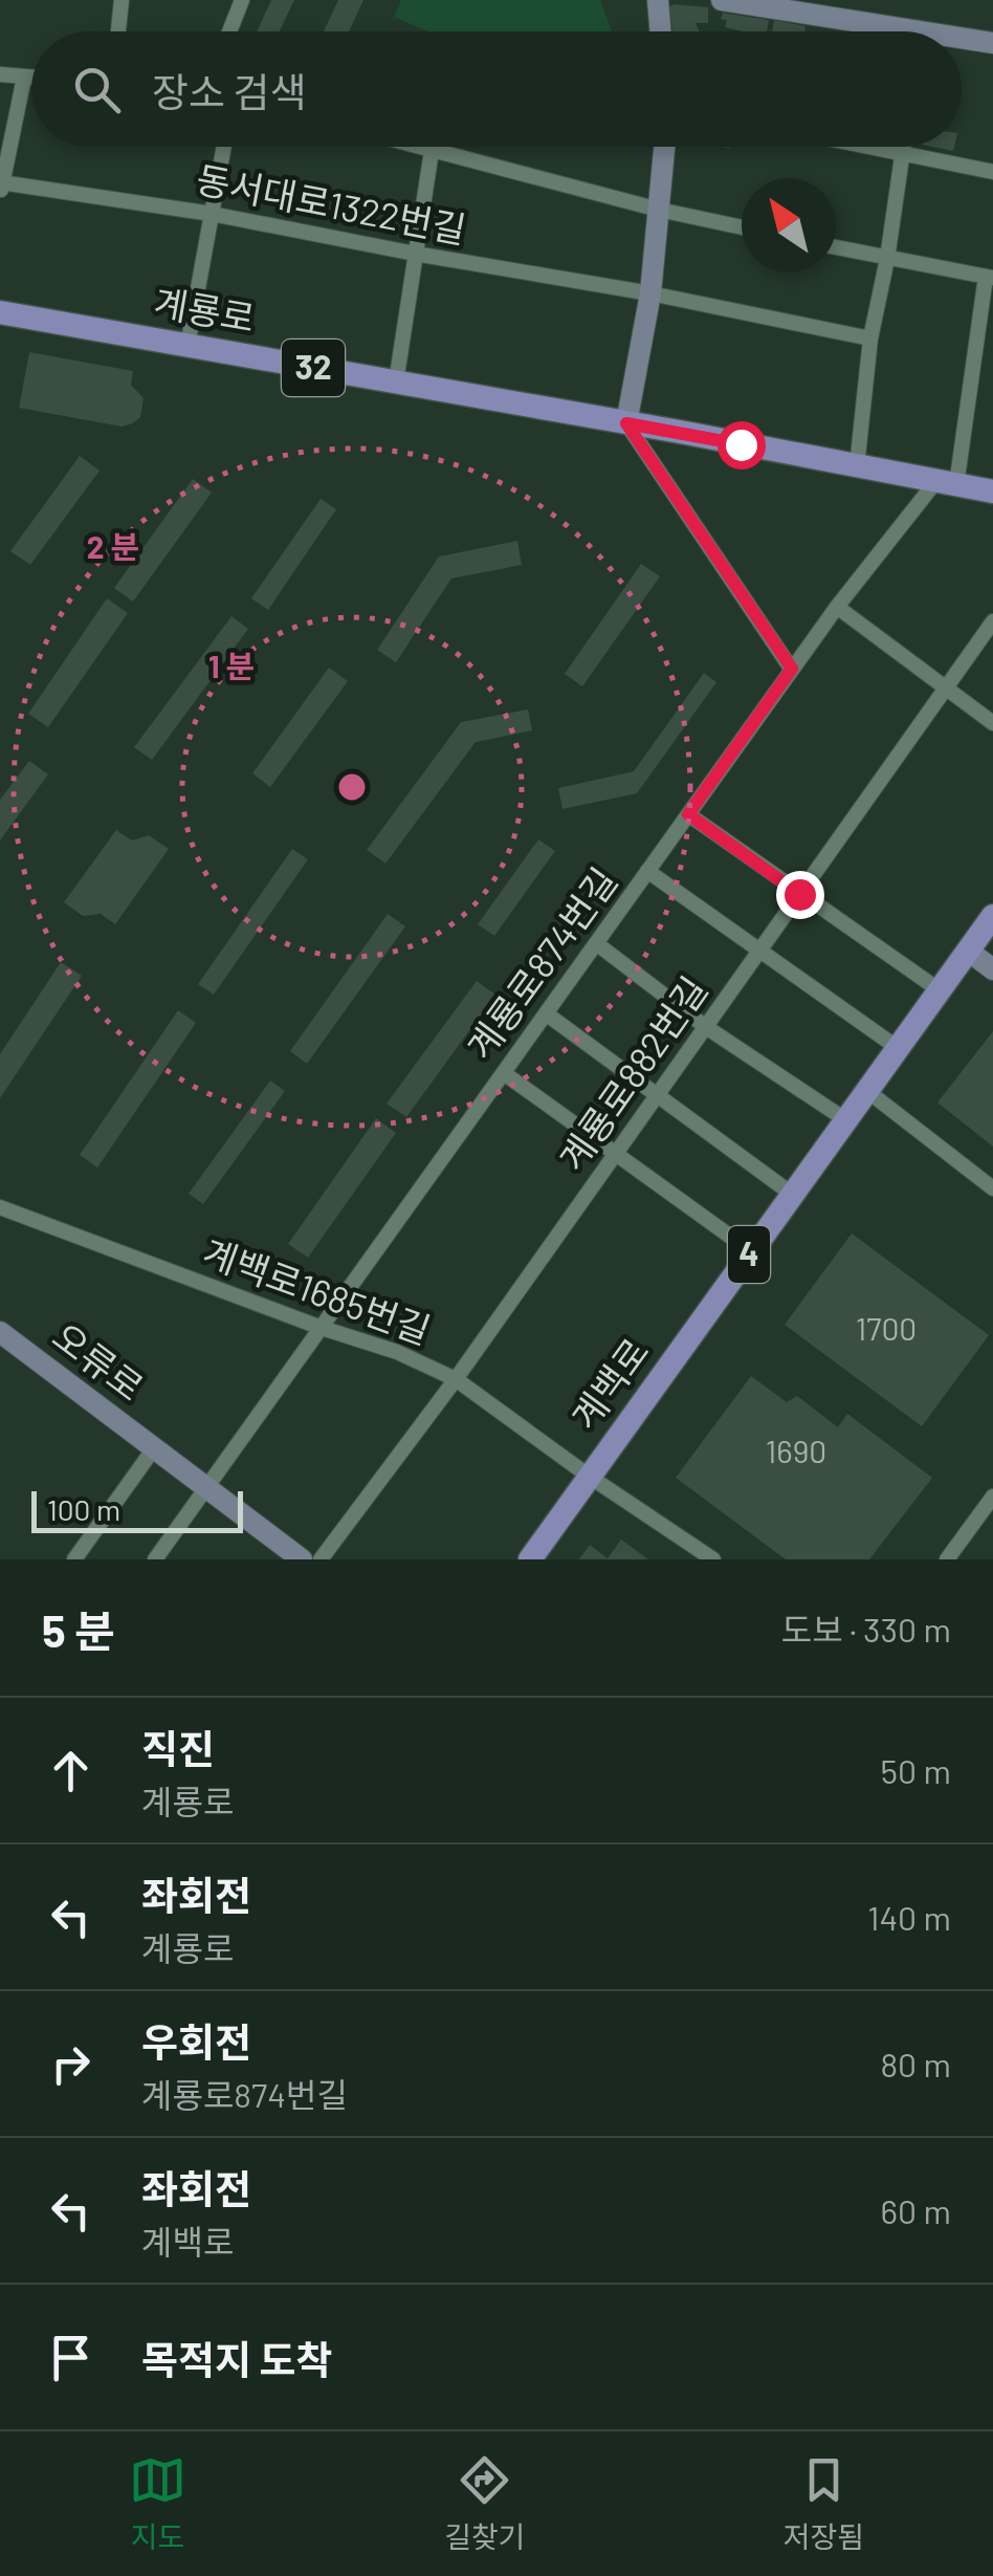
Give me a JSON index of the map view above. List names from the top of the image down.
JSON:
{
  "streets": {
    "main road": [
      "계룡로",
      "32",
      "4",
      "계백로"
    ],
    "street": [
      "동서대로1322번길",
      "계룡로874번길",
      "계룡로882번길",
      "계백로1685번길",
      "오류로"
    ]
  },
  "crossings": [
    ["계룡로", "계룡로874번길"],
    ["계룡로874번길", "계백로1685번길"],
    ["계룡로874번길", "오류로"],
    ["계룡로882번길", "계백로1685번길"],
    ["계백로1685번길", "계백로"]
  ],
  "house_numbers": ["1700", "1690"],
  "scale_bar": "100 m",
  "north": "top left",
  "page": {
    "search": "장소 검색",
    "scale": "100 m",
    "heading": ["5 분", "도보 · 330 m"],
    "list": [
      ["직진", "계룡로", "50 m"],
      ["좌회전", "계룡로", "140 m"],
      ["우회전", "계룡로874번길", "80 m"],
      ["좌회전", "계백로", "60 m"],
      "목적지 도착"
    ],
    "nav": ["지도", "길찾기", "저장됨"]
  },
  "rings": ["2 분", "1 분"]
}
